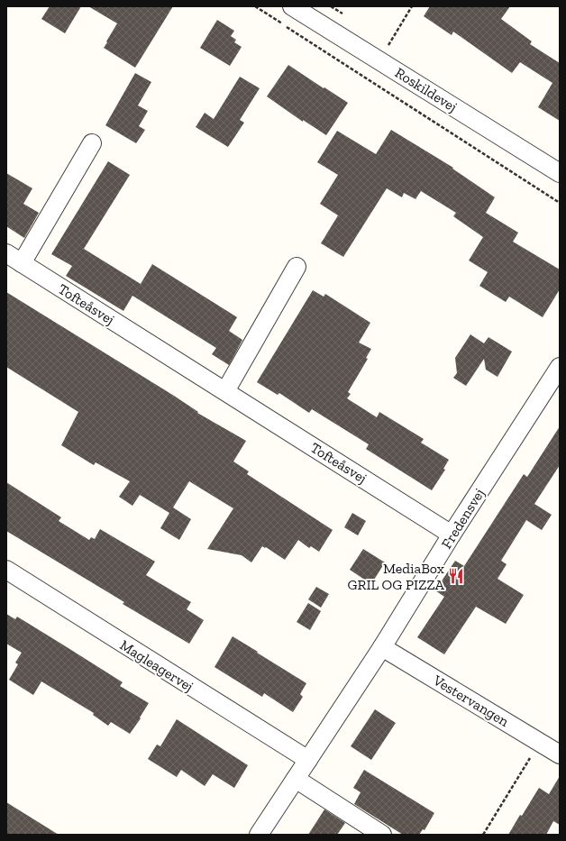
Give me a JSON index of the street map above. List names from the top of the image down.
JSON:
{
  "streets": {
    "street": [
      "Roskildevej",
      "Tofteåsvej",
      "Fredensvej",
      "Magleagervej",
      "Vestervangen"
    ]
  },
  "crossings": [
    ["Tofteåsvej", "Fredensvej"],
    ["Fredensvej", "Magleagervej"],
    ["Fredensvej", "Vestervangen"]
  ],
  "places": {
    "restaurant": ["MediaBox GRIL OG PIZZA"]
  }
}
